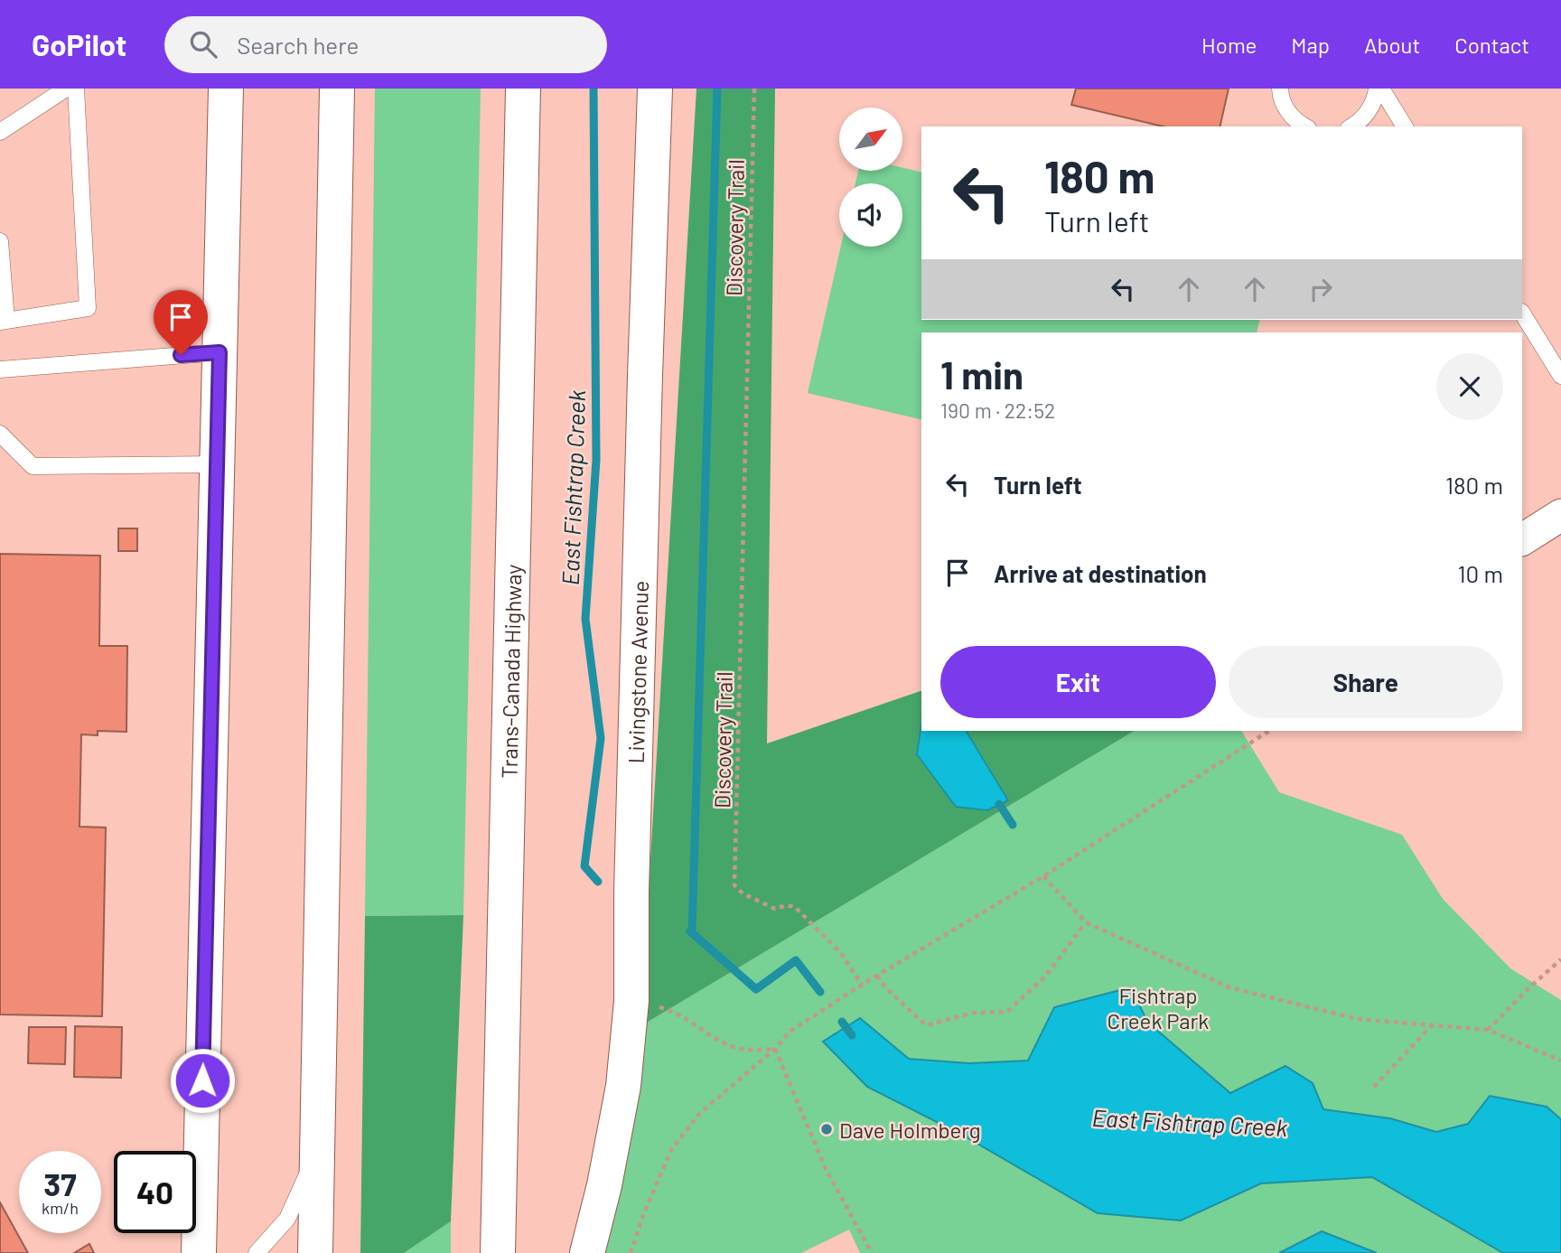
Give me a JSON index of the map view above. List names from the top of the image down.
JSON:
{
  "streets": {
    "main road": ["Trans-Canada Highway", "Livingstone Avenue"],
    "path": ["Discovery Trail"]
  },
  "water": ["East Fishtrap Creek"],
  "parks": ["Fishtrap Creek Park"],
  "places": ["Dave Holmberg"],
  "north": "top right",
  "page": {
    "header": "GoPilot",
    "search": "Search here",
    "nav": [
      "Home",
      "Map",
      "About",
      "Contact"
    ],
    "turn": ["180 m", "Turn left"],
    "heading": ["1 min", "190 m · 22:52"],
    "list": [
      {
        "name": "Turn left",
        "value": "180 m"
      },
      {
        "name": "Arrive at destination",
        "value": "10 m"
      }
    ],
    "buttons": ["Exit", "Share"],
    "speed": "37 km/h",
    "limit": "40"
  }
}
